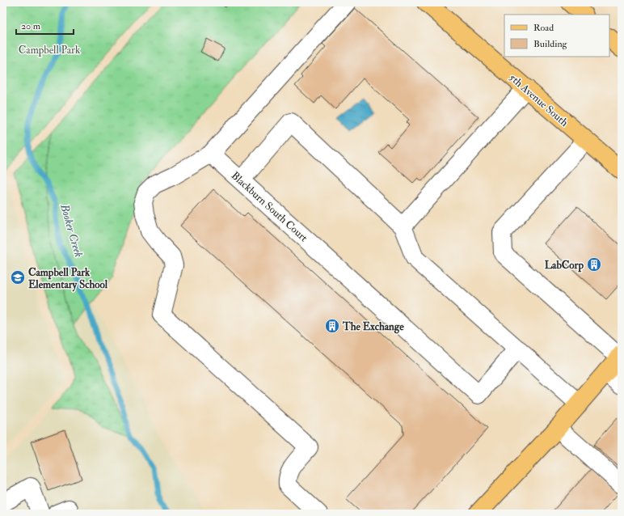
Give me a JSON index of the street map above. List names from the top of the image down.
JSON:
{
  "streets": {
    "main road": ["5th Avenue South"],
    "street": ["Blackburn South Court"]
  },
  "water": ["Booker Creek"],
  "parks": ["Campbell Park"],
  "places": {
    "building": ["LabCorp", "The Exchange"],
    "school or university": ["Campbell Park Elementary School"]
  },
  "legend": ["Road", "Building"],
  "scale_bar": "20 m"
}
